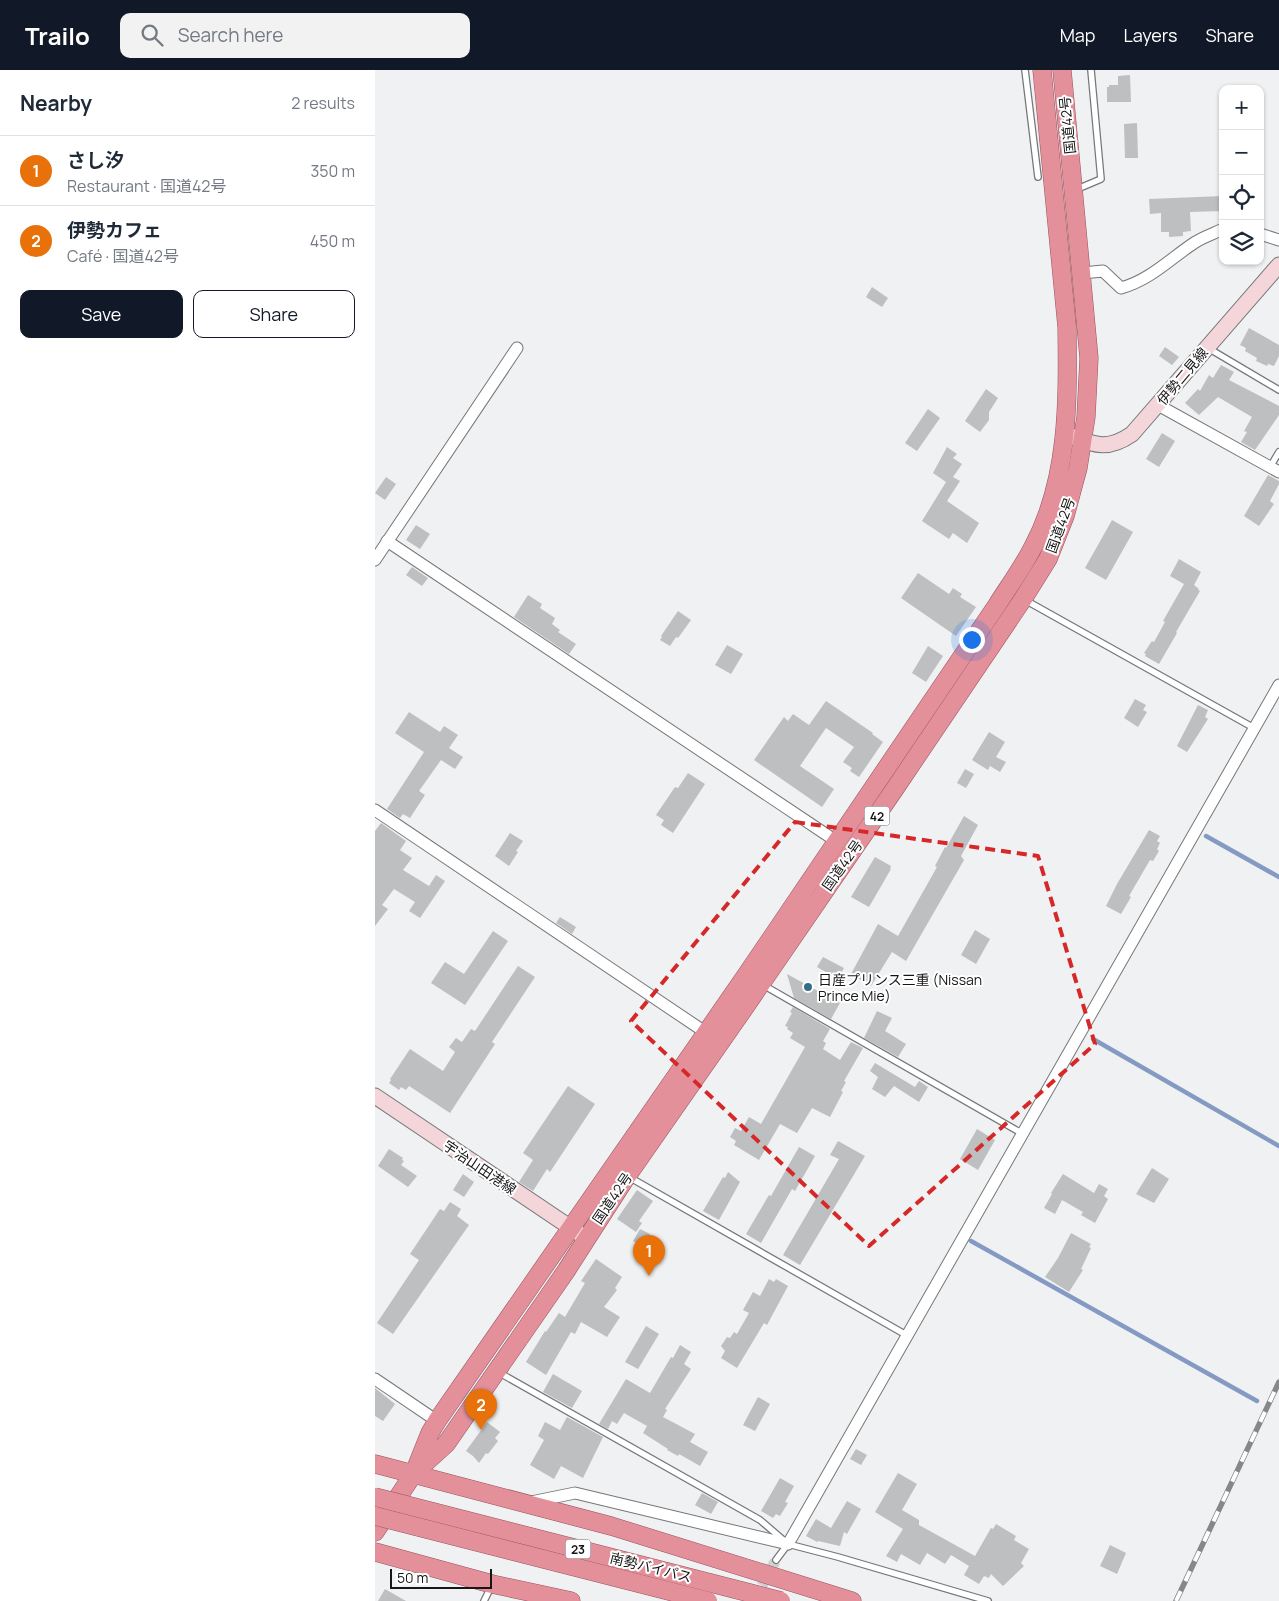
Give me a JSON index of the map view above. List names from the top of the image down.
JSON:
{
  "streets": {
    "highway": [
      "国道42号",
      "42",
      "23",
      "南勢バイパス"
    ],
    "main road": ["伊勢二見線", "宇治山田港線"]
  },
  "crossings": [
    ["国道42号", "伊勢二見線"],
    ["国道42号", "宇治山田港線"]
  ],
  "places": ["日産プリンス三重 (Nissan Prince Mie)"],
  "scale_bar": "50 m",
  "page": {
    "header": "Trailo",
    "search": "Search here",
    "nav": ["Map", "Layers", "Share"],
    "heading": ["Nearby", "2 results"],
    "map_buttons": ["+", "−"],
    "list": [
      {
        "mark": "1",
        "name": "さし汐",
        "note": "Restaurant · 国道42号",
        "value": "350 m"
      },
      {
        "mark": "2",
        "name": "伊勢カフェ",
        "note": "Café · 国道42号",
        "value": "450 m"
      }
    ],
    "buttons": ["Save", "Share"],
    "pins": ["1", "2"],
    "scale": "50 m"
  }
}
